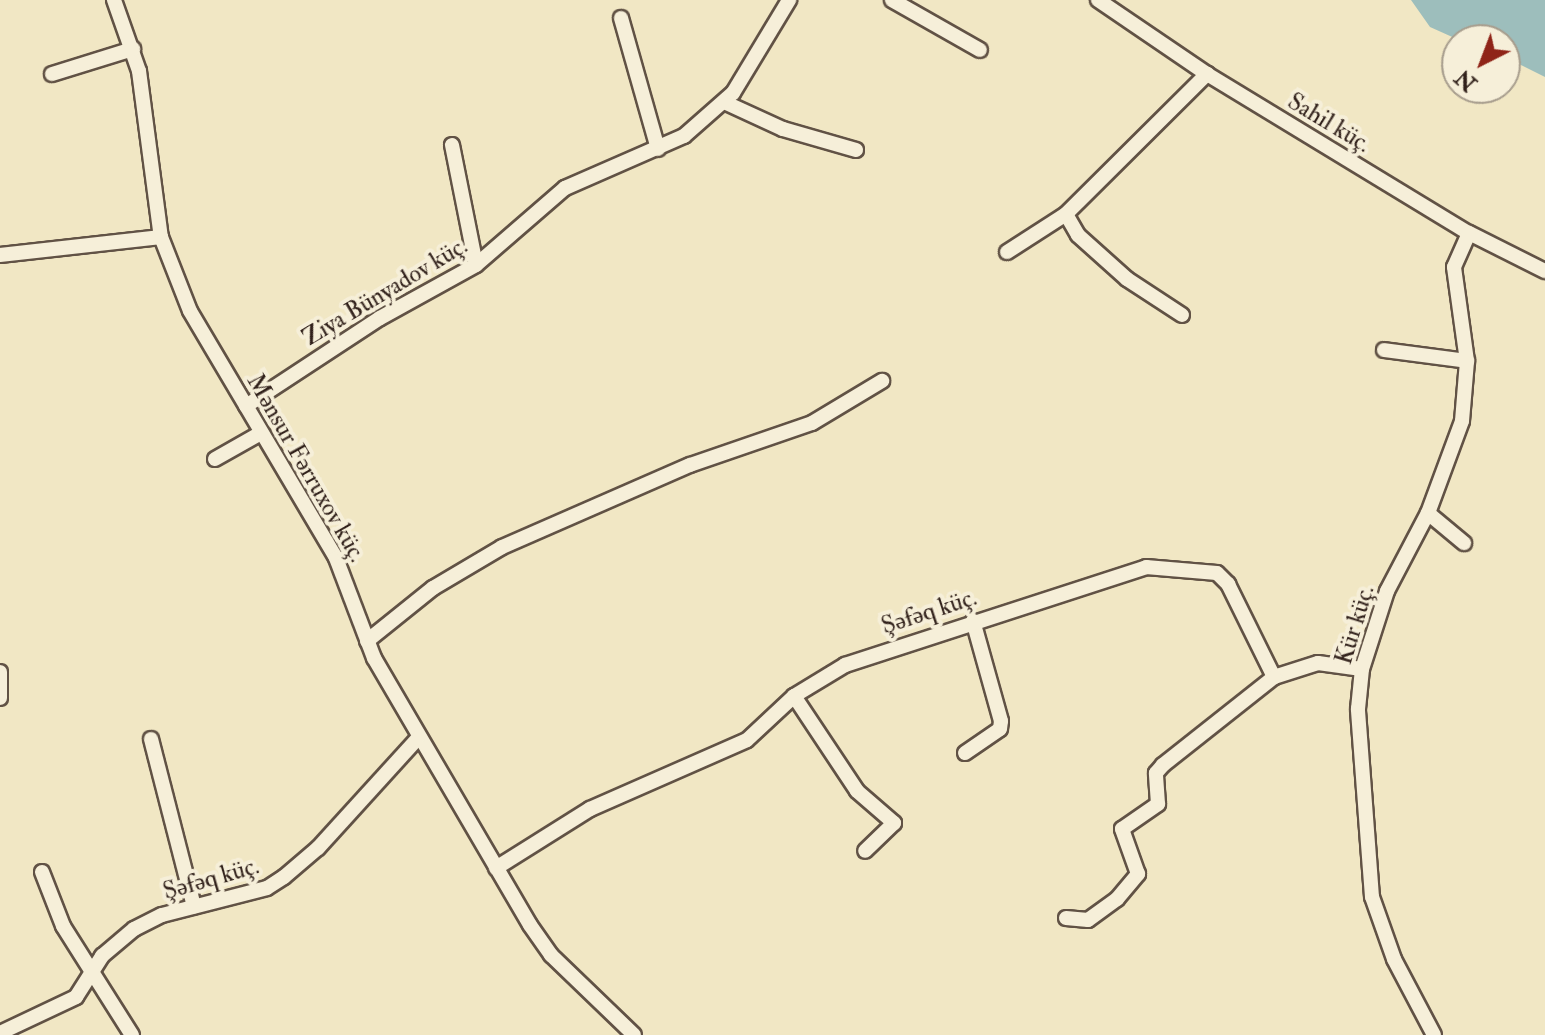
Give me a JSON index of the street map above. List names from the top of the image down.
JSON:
{
  "streets": {
    "street": [
      "Sahil küç.",
      "Ziya Bünyadov küç.",
      "Mənsur Fərruxov küç.",
      "Şəfəq küç.",
      "Kür küç."
    ]
  },
  "crossings": [
    ["Sahil küç.", "Kür küç."],
    ["Ziya Bünyadov küç.", "Mənsur Fərruxov küç."],
    ["Mənsur Fərruxov küç.", "Şəfəq küç."]
  ],
  "north": "bottom left"
}
